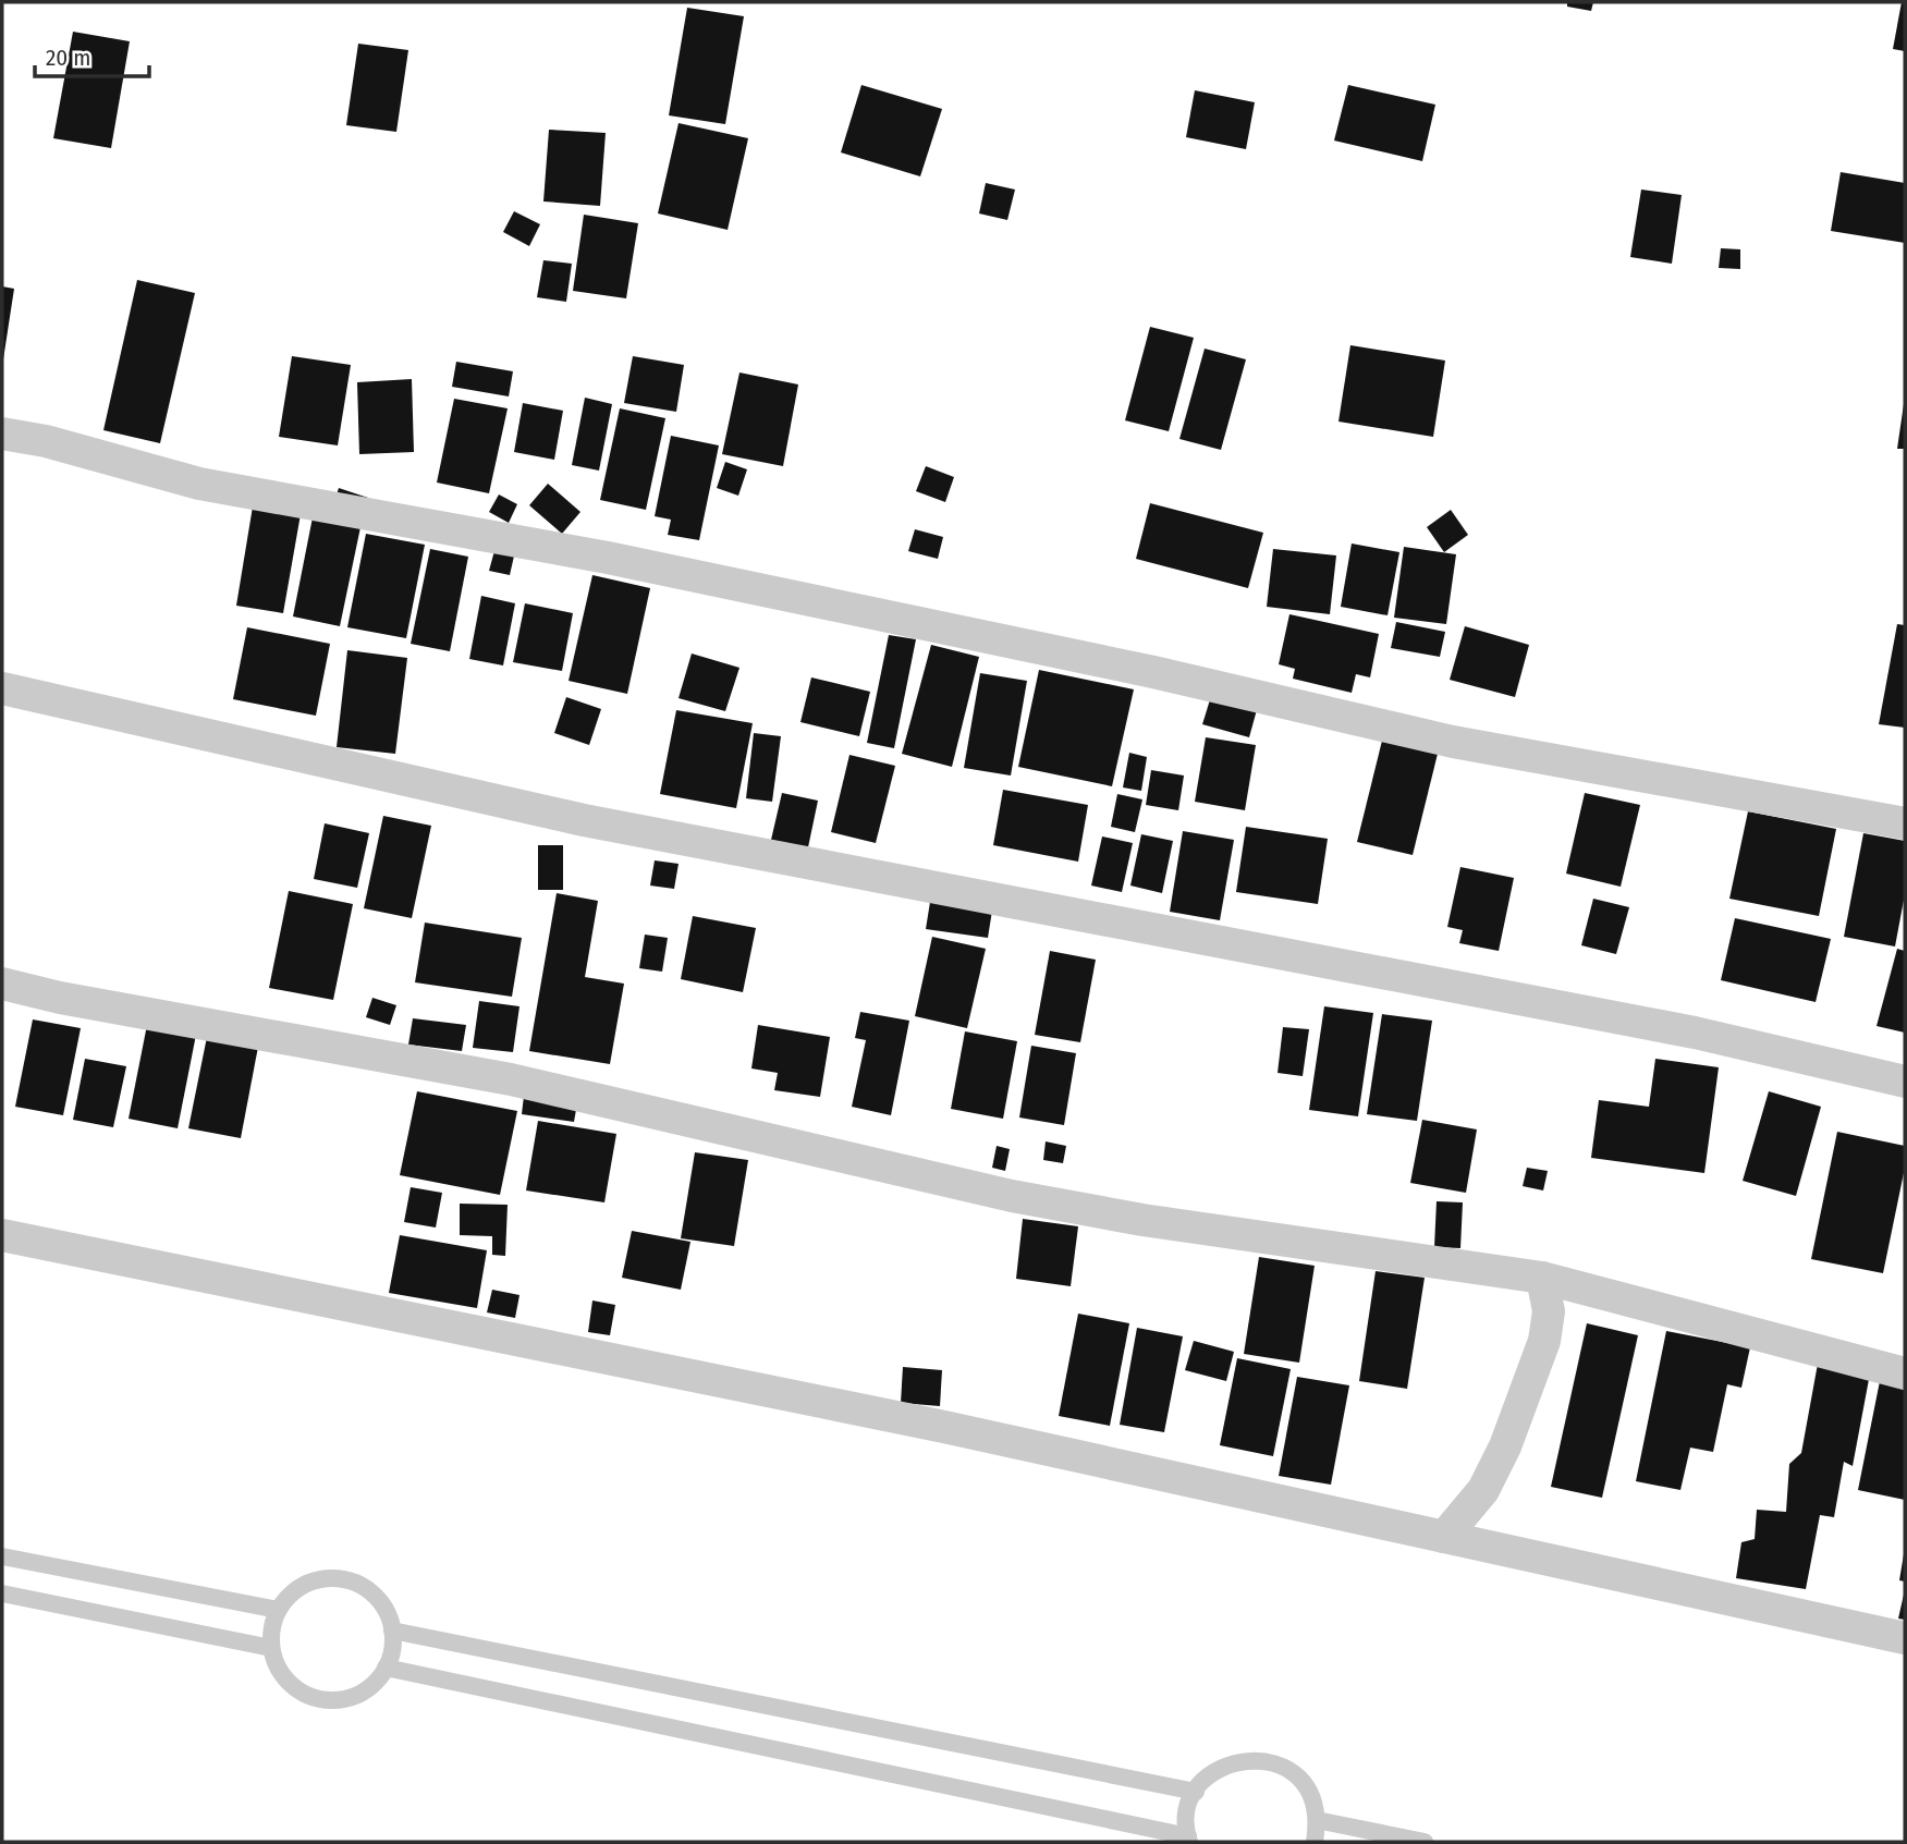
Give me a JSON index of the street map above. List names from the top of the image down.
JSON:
{
  "scale_bar": "20 m"
}
